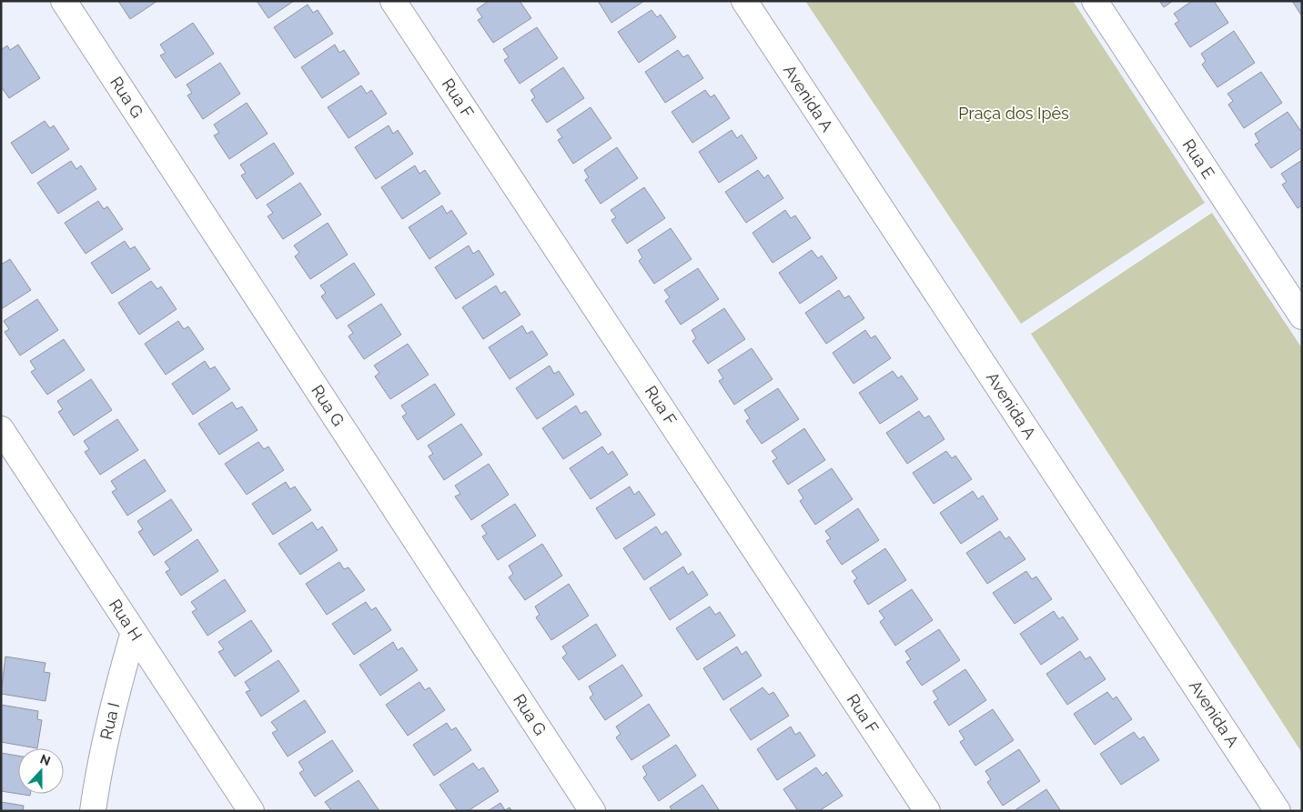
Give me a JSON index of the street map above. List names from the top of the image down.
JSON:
{
  "streets": {
    "street": [
      "Rua G",
      "Rua F",
      "Avenida A",
      "Rua E",
      "Rua H",
      "Rua I"
    ]
  },
  "crossings": [
    ["Rua H", "Rua I"]
  ],
  "parks": ["Praça dos Ipês"],
  "north": "top"
}
